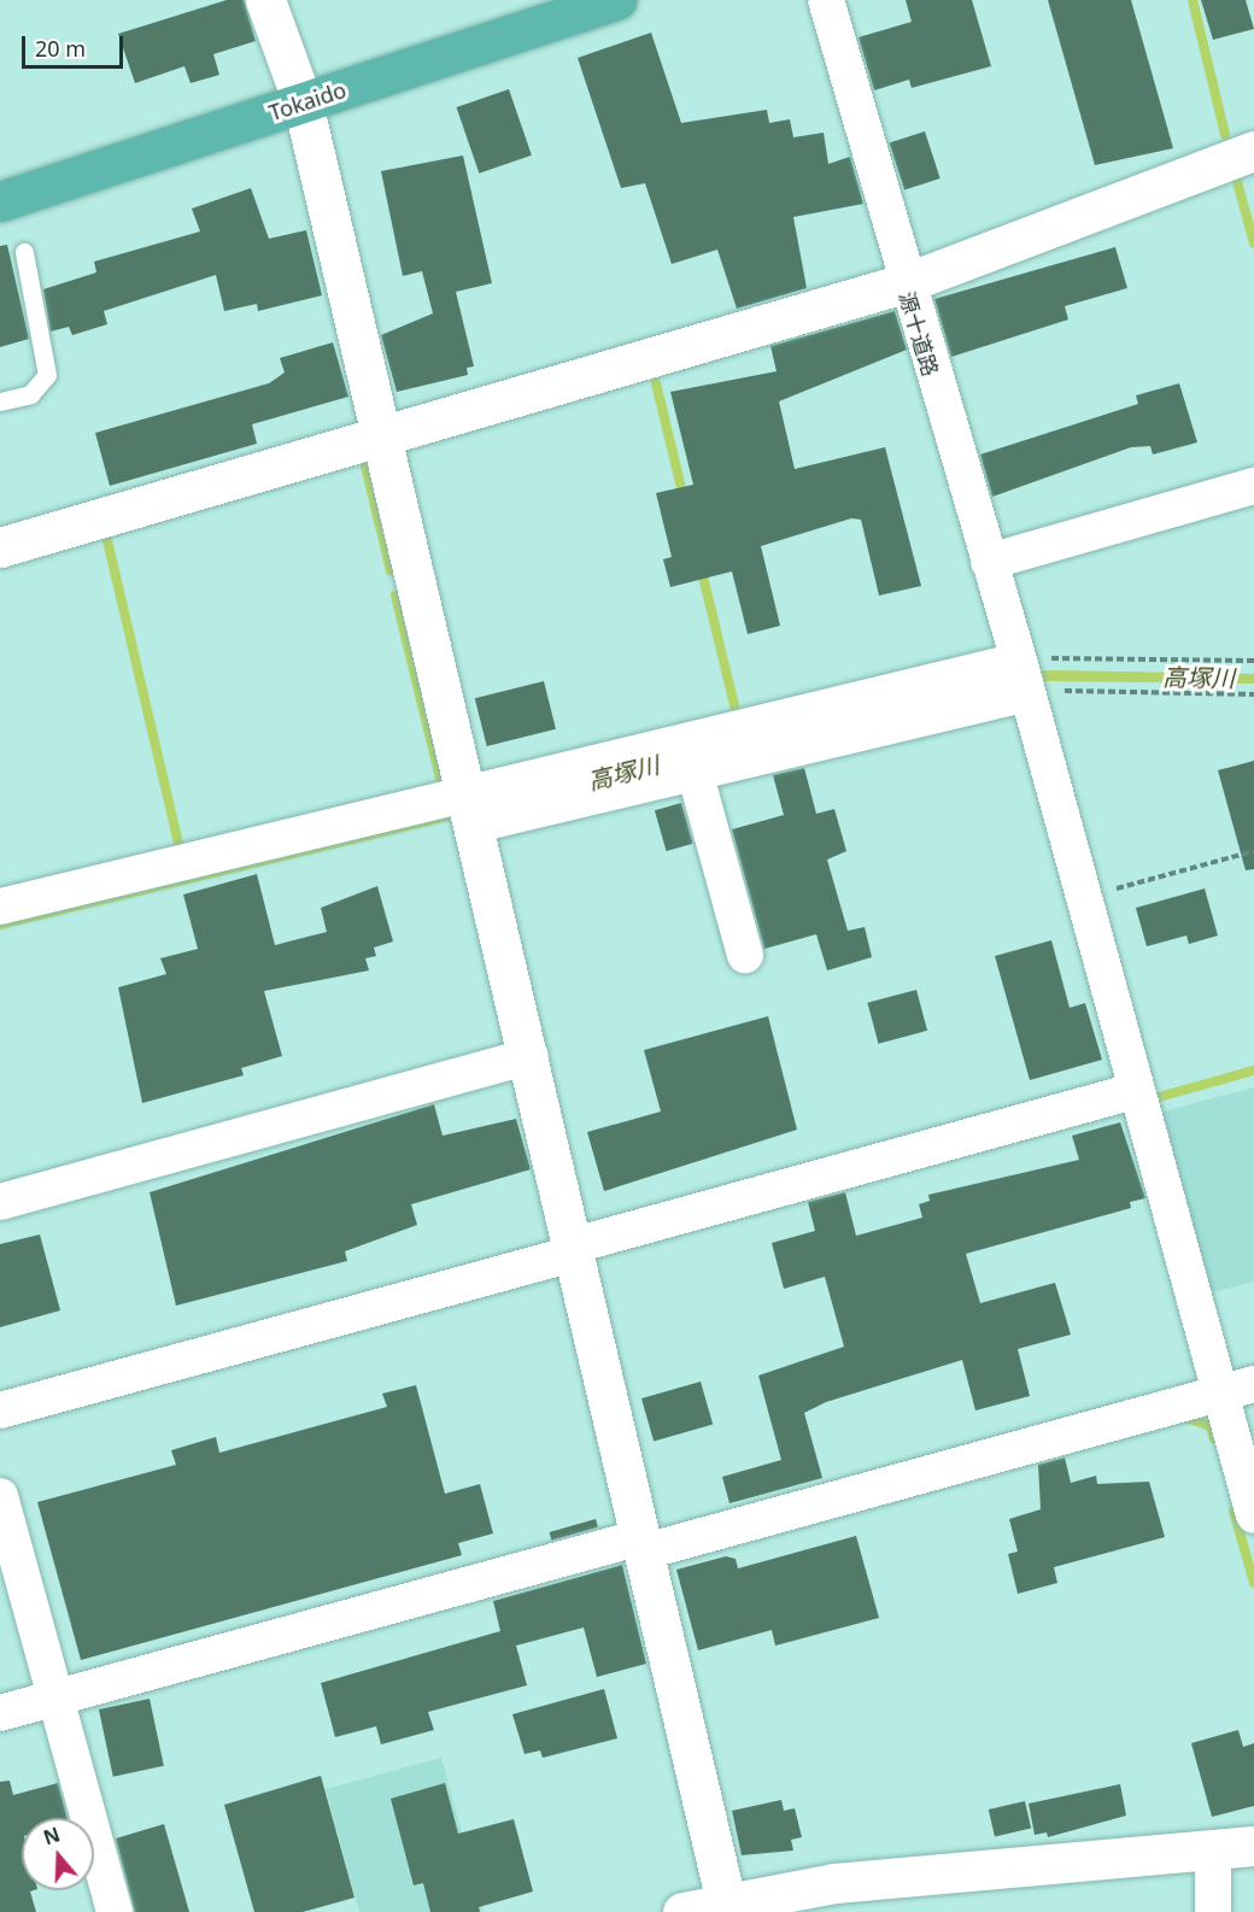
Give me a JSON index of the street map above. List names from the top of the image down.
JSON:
{
  "streets": {
    "highway": ["Tokaido"],
    "street": ["源十道路"]
  },
  "water": ["高塚川"],
  "scale_bar": "20 m",
  "north": "top"
}
